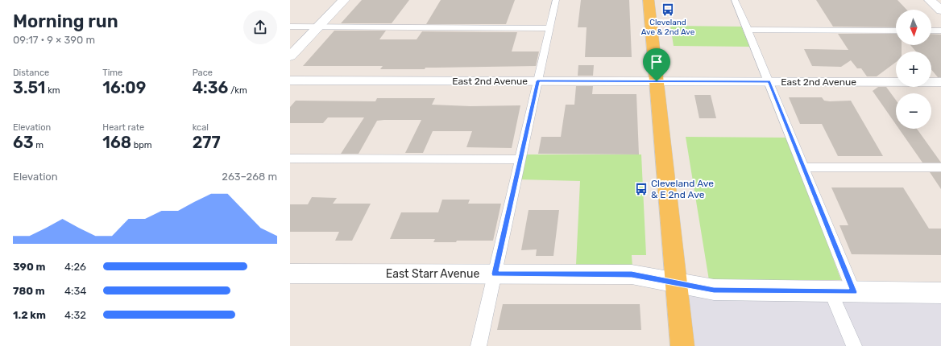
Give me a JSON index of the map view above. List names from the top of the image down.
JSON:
{
  "streets": {
    "street": ["East 2nd Avenue", "East Starr Avenue"]
  },
  "places": {
    "bus stop": ["Cleveland Ave & 2nd Ave", "Cleveland Ave & E 2nd Ave"]
  },
  "north": "bottom",
  "page": {
    "heading": ["Morning run", "09:17 · 9 × 390 m"],
    "map_buttons": ["+", "−"],
    "stats": [
      ["Distance", "3.51 km"],
      ["Time", "16:09"],
      ["Pace", "4:36 /km"],
      ["Elevation", "63 m"],
      ["Heart rate", "168 bpm"],
      ["kcal", "277"]
    ],
    "chart": ["Elevation", "263–268 m"],
    "list": [
      {
        "name": "390 m",
        "note": "4:26"
      },
      {
        "name": "780 m",
        "note": "4:34"
      },
      {
        "name": "1.2 km",
        "note": "4:32"
      }
    ]
  }
}
